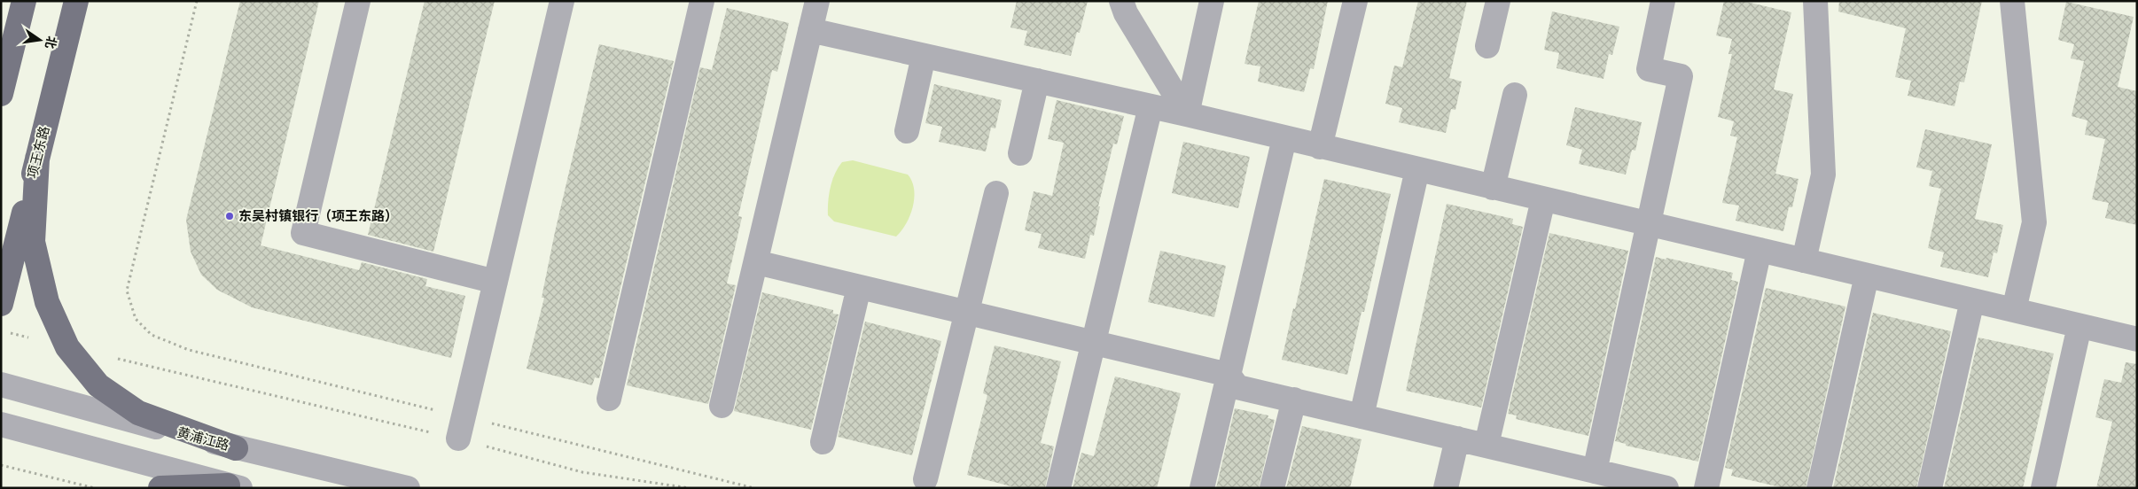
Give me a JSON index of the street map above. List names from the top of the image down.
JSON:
{
  "streets": {
    "main road": ["项王东路"],
    "street": ["黄浦江路"]
  },
  "places": ["东吴村镇银行（项王东路）"],
  "north": "right"
}
